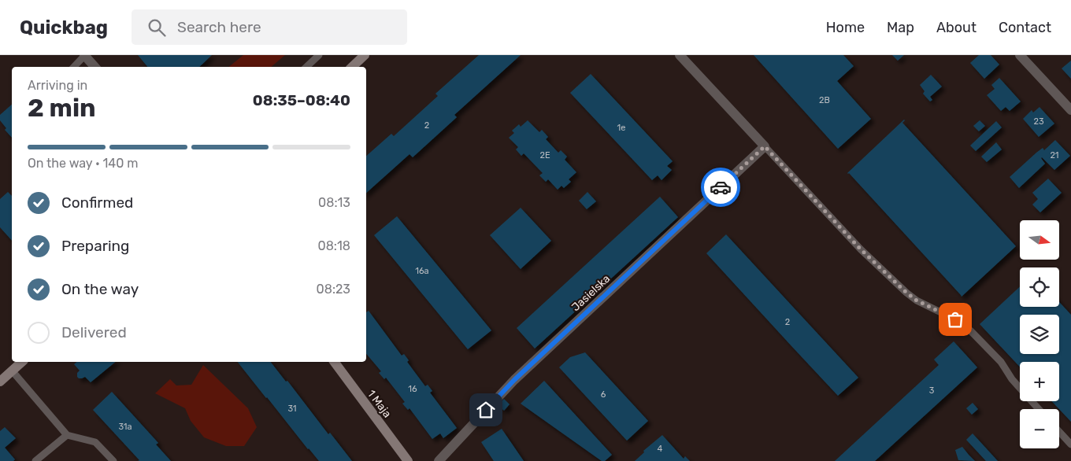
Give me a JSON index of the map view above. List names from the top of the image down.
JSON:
{
  "streets": {
    "street": ["Jasielska", "1 Maja"]
  },
  "house_numbers": [
    "2B",
    "23",
    "2",
    "1e",
    "2E",
    "21",
    "16a",
    "2",
    "16",
    "3",
    "6",
    "31",
    "31a",
    "4"
  ],
  "north": "right",
  "page": {
    "header": "Quickbag",
    "search": "Search here",
    "nav": [
      "Home",
      "Map",
      "About",
      "Contact"
    ],
    "heading": ["2 min", "Arriving in", "08:35–08:40"],
    "bar": "On the way · 140 m",
    "list": [
      ["Confirmed", "08:13"],
      ["Preparing", "08:18"],
      ["On the way", "08:23"],
      "Delivered"
    ],
    "map_buttons": ["+", "−"]
  }
}
